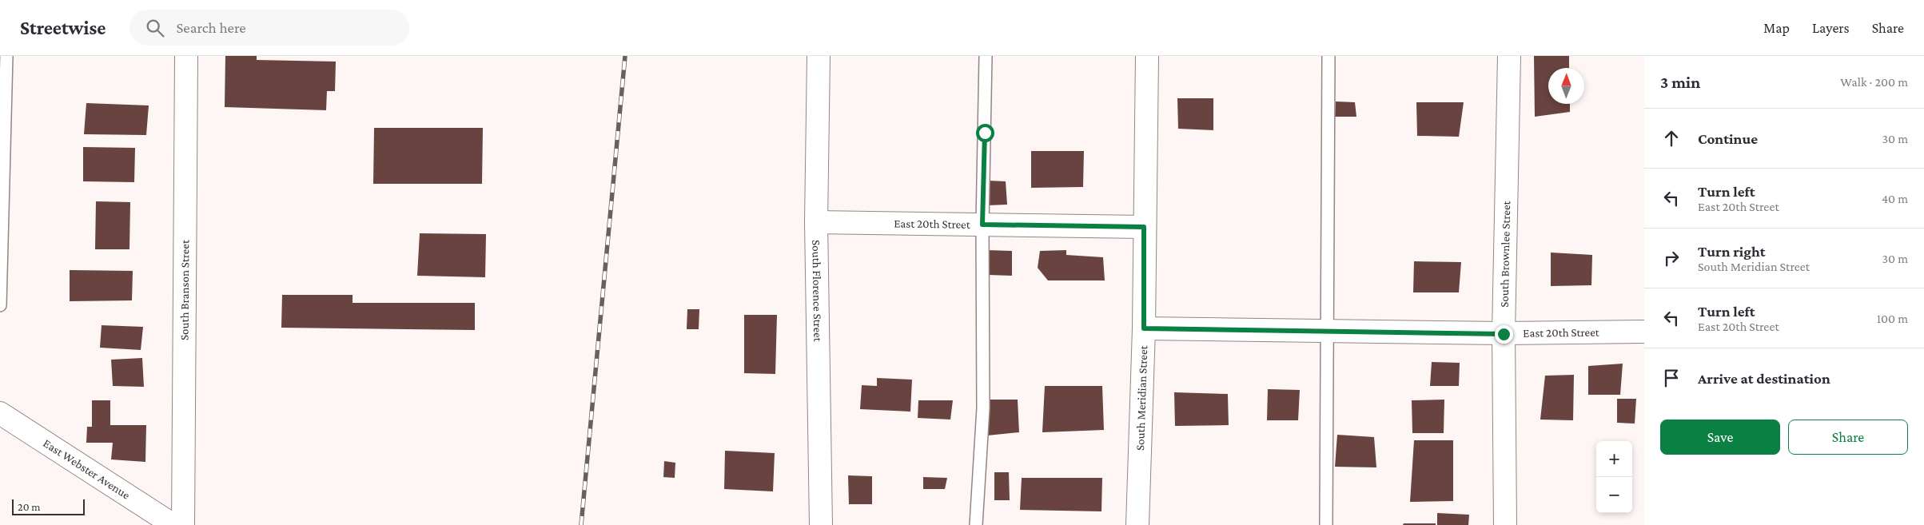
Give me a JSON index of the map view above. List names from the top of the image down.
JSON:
{
  "streets": {
    "street": [
      "East 20th Street",
      "South Brownlee Street",
      "South Branson Street",
      "South Florence Street",
      "South Meridian Street",
      "East Webster Avenue"
    ]
  },
  "crossings": [
    ["East 20th Street", "South Brownlee Street"],
    ["East 20th Street", "South Florence Street"],
    ["East 20th Street", "South Meridian Street"]
  ],
  "scale_bar": "20 m",
  "north": "top",
  "page": {
    "header": "Streetwise",
    "search": "Search here",
    "nav": ["Map", "Layers", "Share"],
    "heading": ["3 min", "Walk · 200 m"],
    "list": [
      ["Continue", "30 m"],
      ["Turn left", "East 20th Street", "40 m"],
      ["Turn right", "South Meridian Street", "30 m"],
      ["Turn left", "East 20th Street", "100 m"],
      "Arrive at destination"
    ],
    "buttons": ["Save", "Share"],
    "map_buttons": ["+", "−"],
    "scale": "20 m"
  }
}
